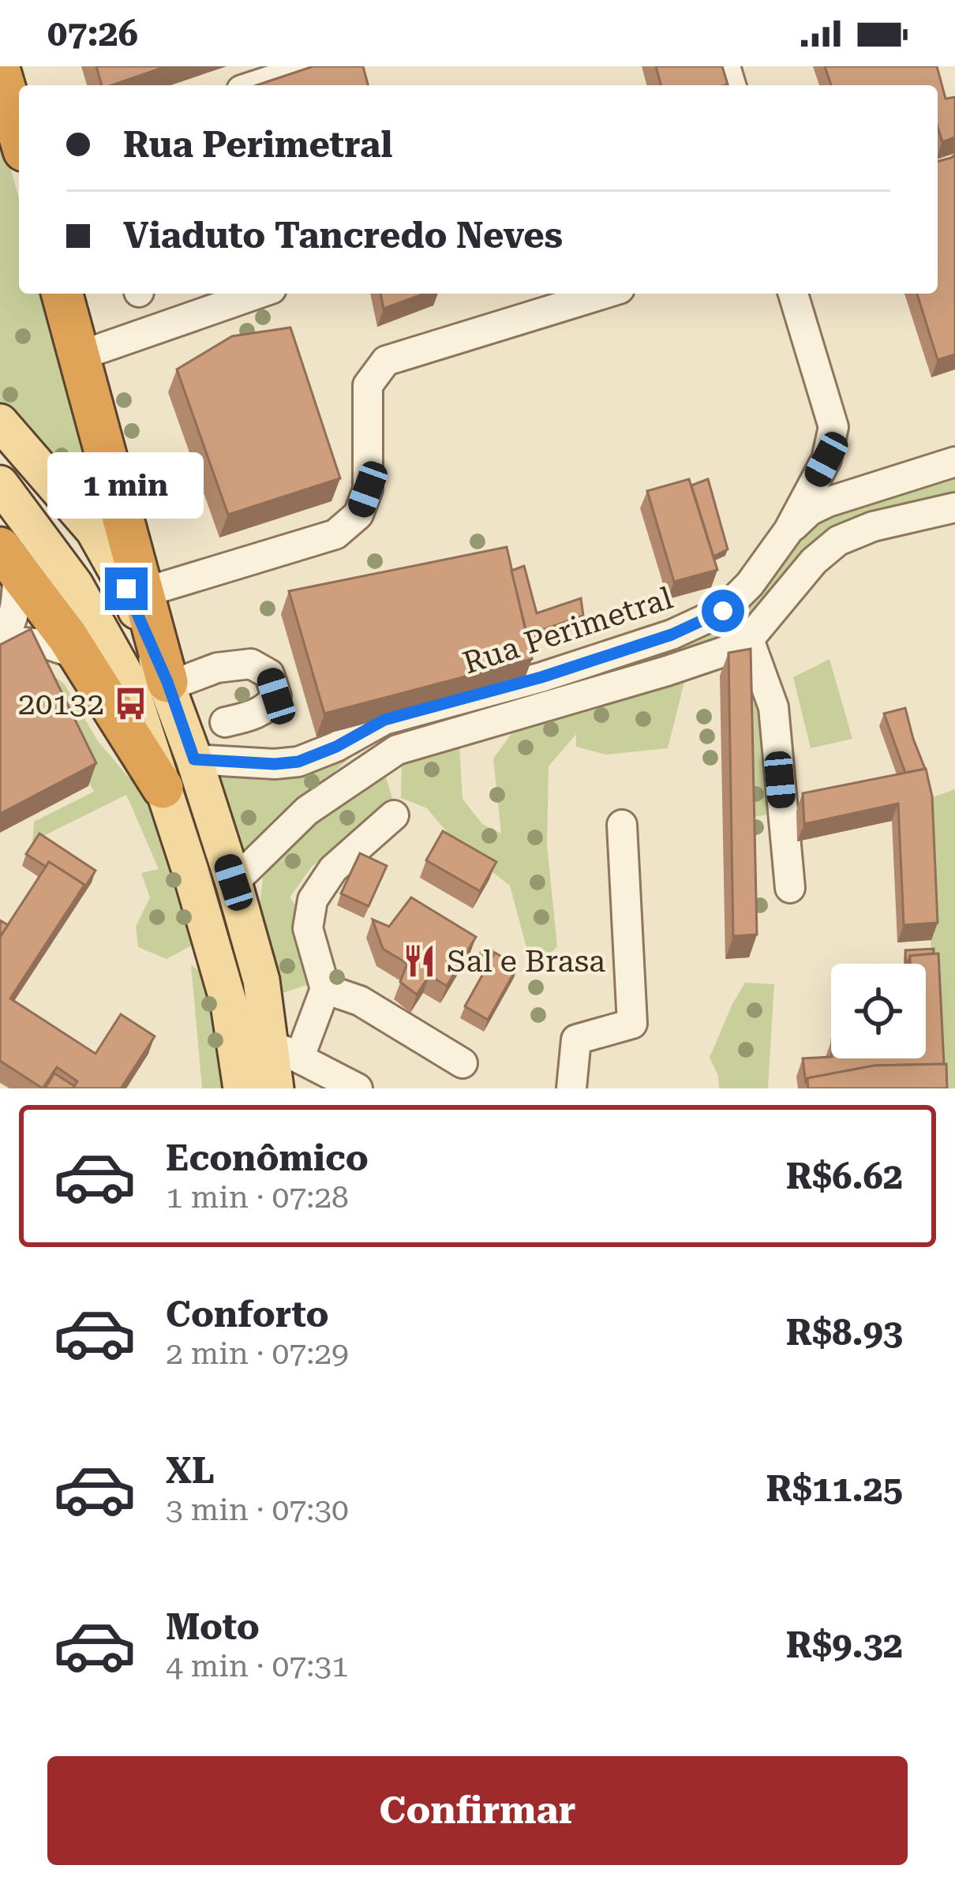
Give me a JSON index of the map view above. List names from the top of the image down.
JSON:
{
  "streets": {
    "street": ["Rua Perimetral"]
  },
  "places": {
    "bus stop": ["20132"],
    "restaurant": ["Sal e Brasa"]
  },
  "page": {
    "status": "07:26",
    "banner": ["Rua Perimetral", "Viaduto Tancredo Neves"],
    "bubble": "1 min",
    "list": [
      {
        "name": "Econômico",
        "note": "1 min · 07:28",
        "value": "R$6.62"
      },
      {
        "name": "Conforto",
        "note": "2 min · 07:29",
        "value": "R$8.93"
      },
      {
        "name": "XL",
        "note": "3 min · 07:30",
        "value": "R$11.25"
      },
      {
        "name": "Moto",
        "note": "4 min · 07:31",
        "value": "R$9.32"
      }
    ],
    "buttons": "Confirmar"
  }
}
